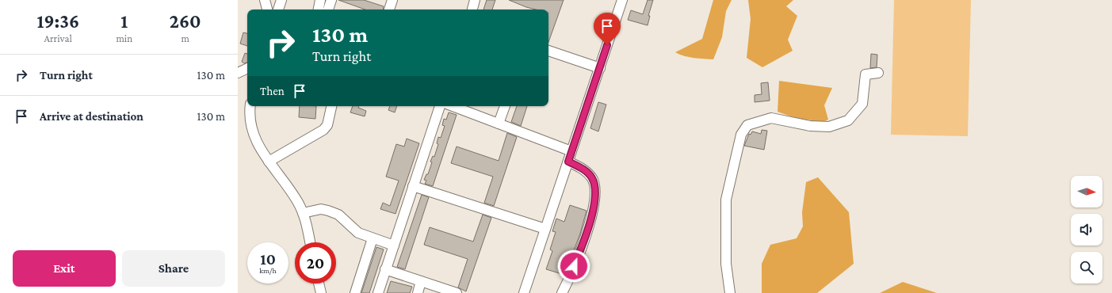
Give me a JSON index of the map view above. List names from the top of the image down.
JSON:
{
  "north": "right",
  "page": {
    "eta": [
      "19:36",
      "Arrival",
      "1",
      "min",
      "260",
      "m"
    ],
    "turn": ["130 m", "Turn right"],
    "list": [
      {
        "name": "Turn right",
        "value": "130 m"
      },
      {
        "name": "Arrive at destination",
        "value": "130 m"
      }
    ],
    "then": "Then",
    "speed": "10 km/h",
    "limit": "20",
    "buttons": ["Exit", "Share"]
  }
}
